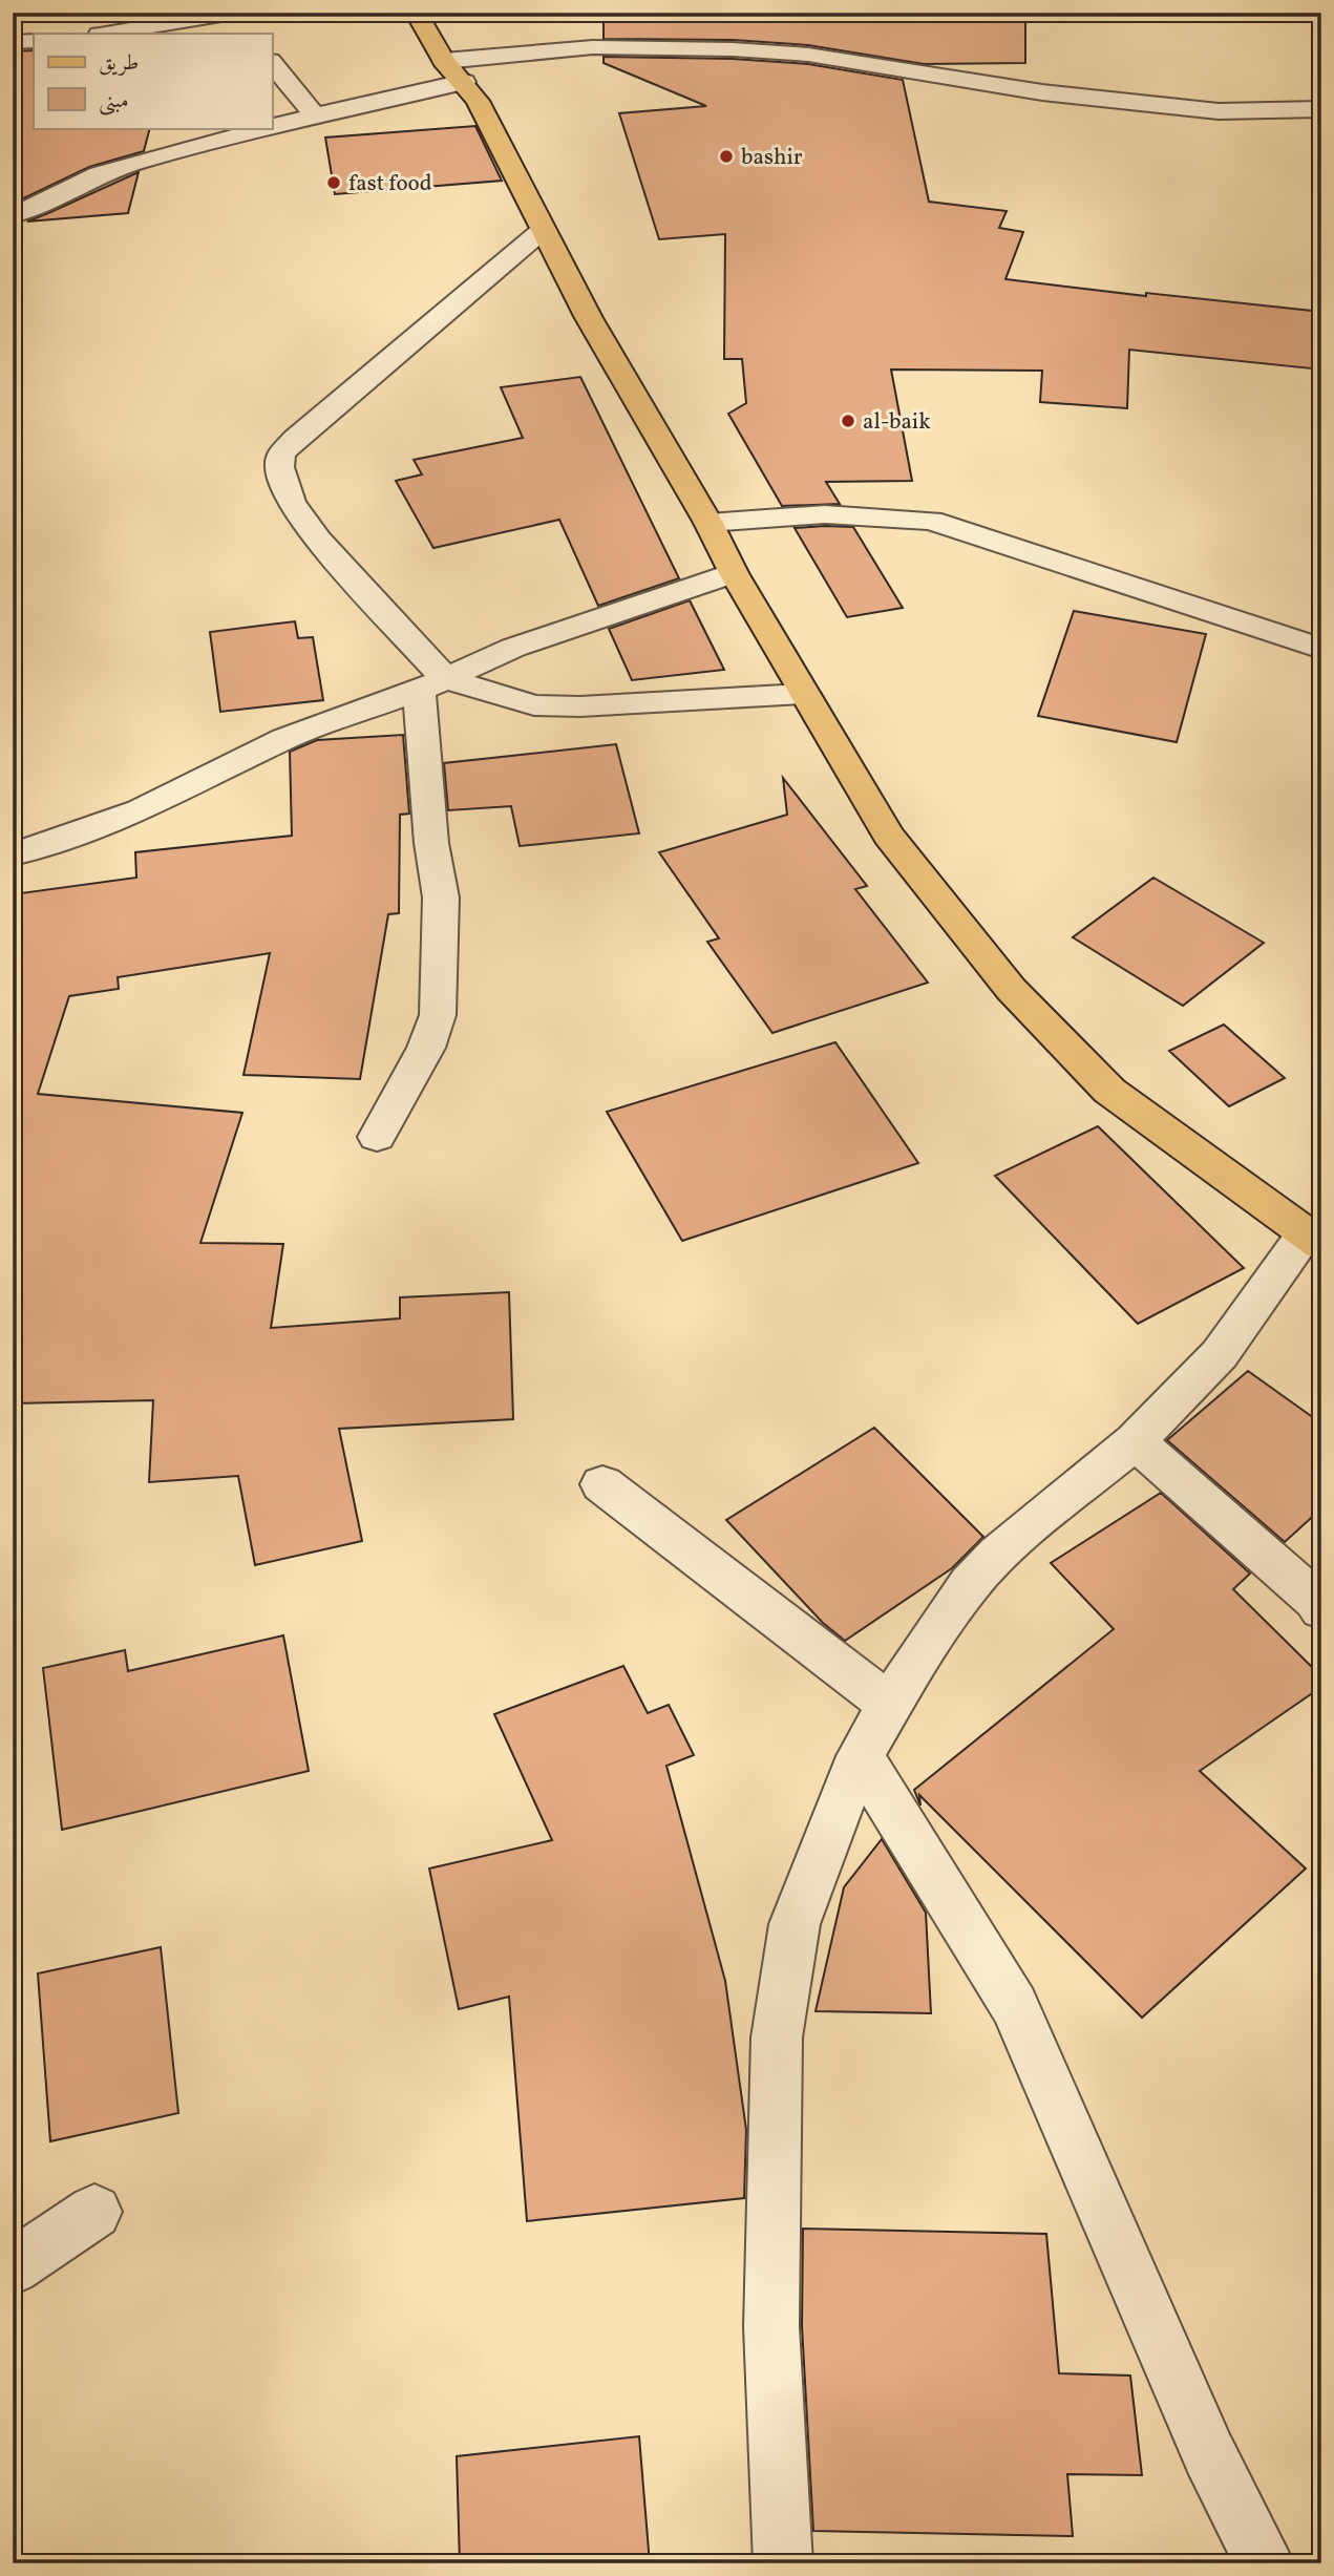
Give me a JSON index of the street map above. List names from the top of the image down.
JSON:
{
  "places": ["bashir", "fast food", "al-baik"],
  "legend": ["طريق", "مبنى"]
}
